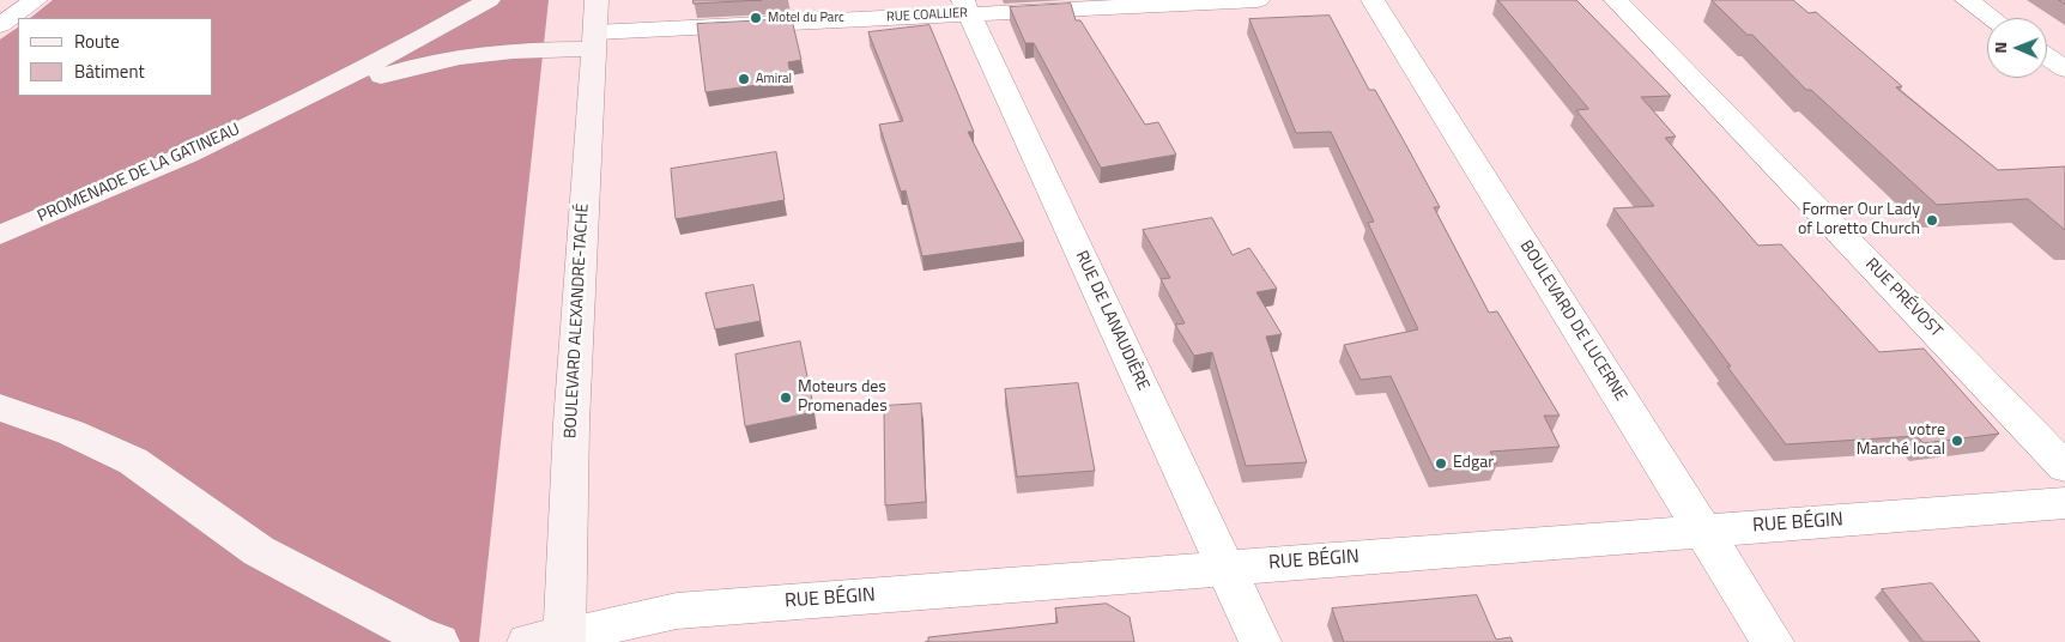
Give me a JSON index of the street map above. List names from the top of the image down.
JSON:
{
  "streets": {
    "street": [
      "RUE COALLIER",
      "PROMENADE DE LA GATINEAU",
      "RUE PRÉVOST",
      "BOULEVARD ALEXANDRE-TACHÉ",
      "RUE DE LANAUDIÈRE",
      "BOULEVARD DE LUCERNE",
      "RUE BÉGIN"
    ]
  },
  "crossings": [
    ["RUE COALLIER", "PROMENADE DE LA GATINEAU"],
    ["RUE COALLIER", "BOULEVARD ALEXANDRE-TACHÉ"],
    ["RUE COALLIER", "RUE DE LANAUDIÈRE"],
    ["PROMENADE DE LA GATINEAU", "BOULEVARD ALEXANDRE-TACHÉ"],
    ["BOULEVARD ALEXANDRE-TACHÉ", "RUE BÉGIN"],
    ["RUE DE LANAUDIÈRE", "RUE BÉGIN"],
    ["BOULEVARD DE LUCERNE", "RUE BÉGIN"]
  ],
  "places": [
    "Motel du Parc",
    "Amiral",
    "Former Our Lady of Loretto Church",
    "Moteurs des Promenades",
    "votre Marché local",
    "Edgar"
  ],
  "legend": ["Route", "Bâtiment"],
  "north": "left"
}
